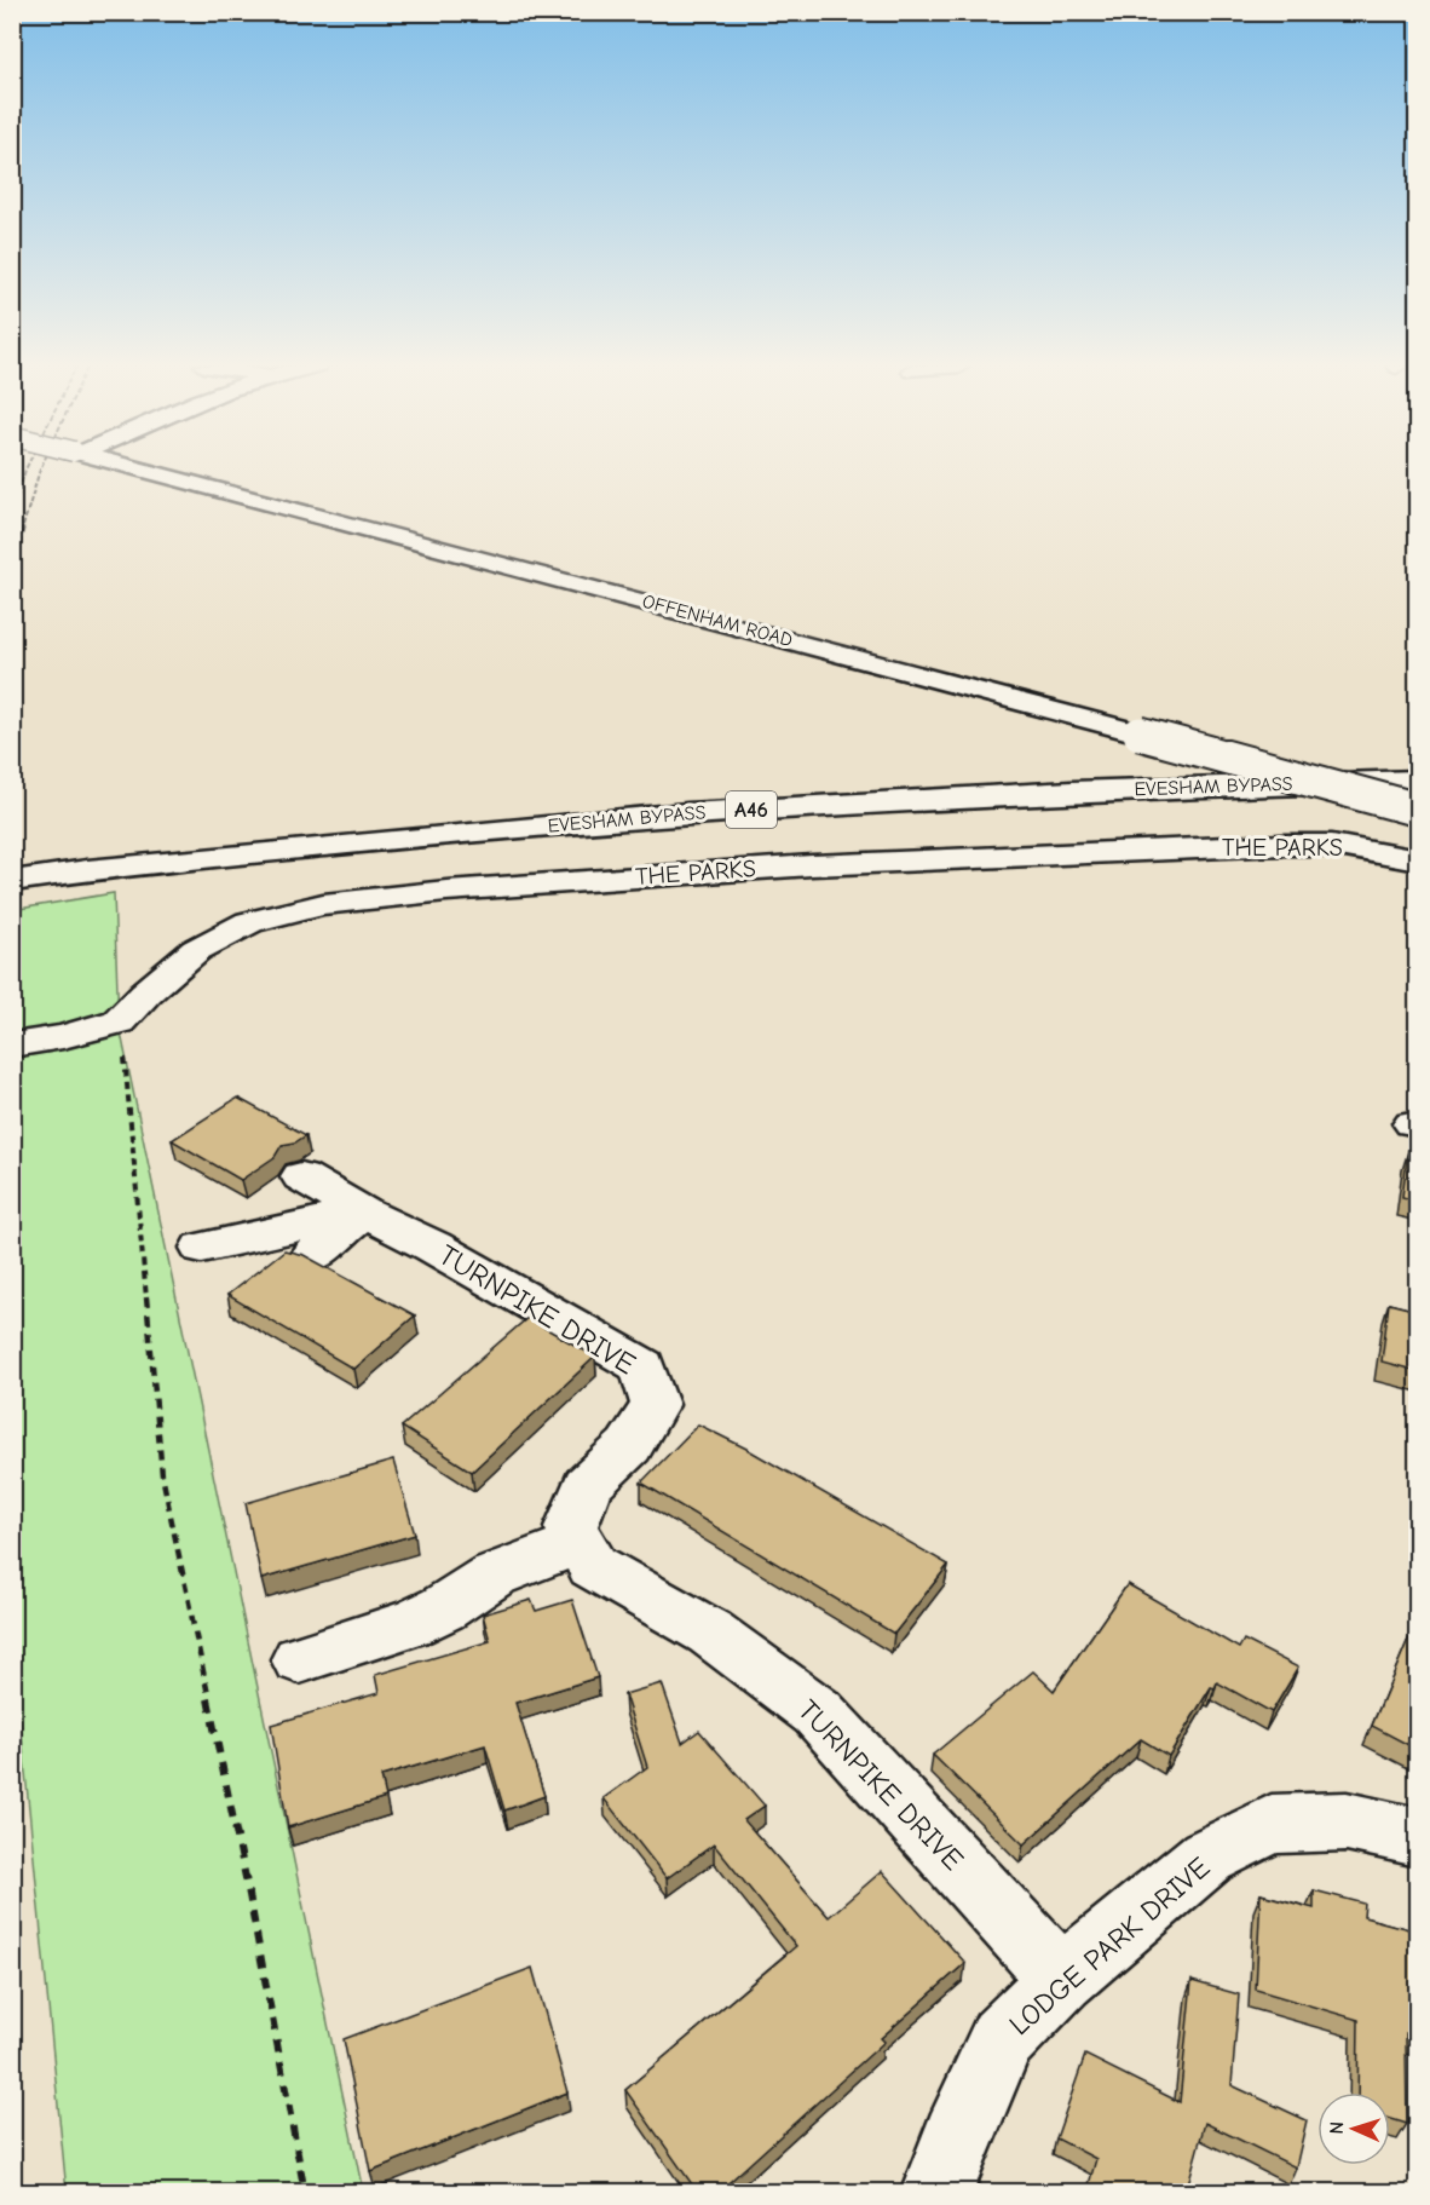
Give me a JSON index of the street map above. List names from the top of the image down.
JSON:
{
  "streets": {
    "main road": [
      "OFFENHAM ROAD",
      "EVESHAM BYPASS",
      "A46",
      "THE PARKS",
      "TURNPIKE DRIVE",
      "LODGE PARK DRIVE"
    ]
  },
  "crossings": [
    ["TURNPIKE DRIVE", "LODGE PARK DRIVE"]
  ],
  "north": "left"
}
